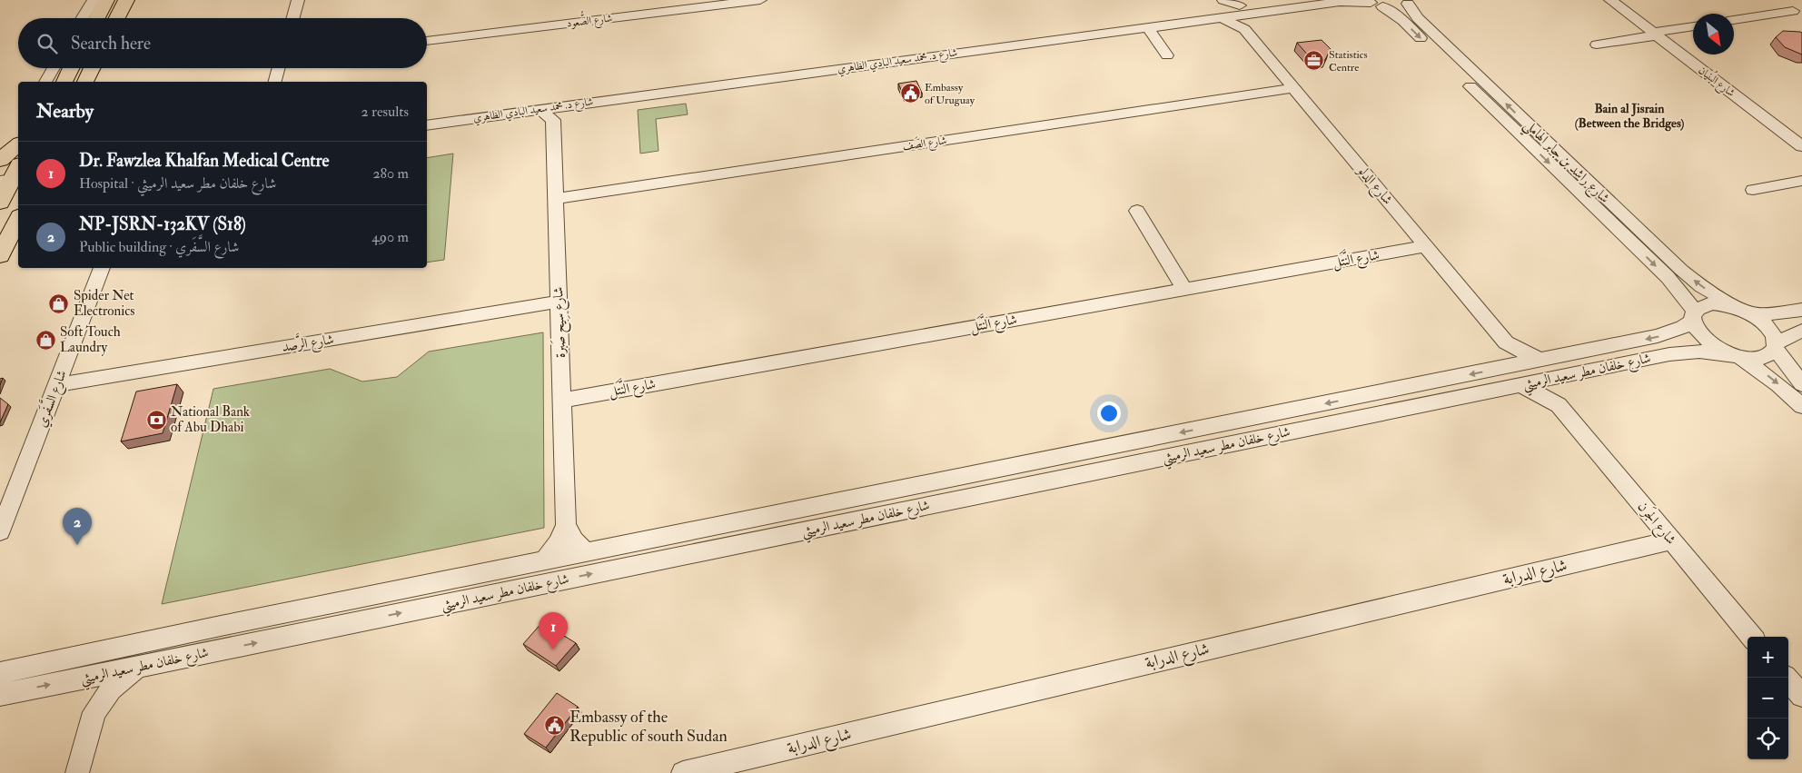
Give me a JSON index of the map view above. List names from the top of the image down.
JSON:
{
  "streets": {
    "street": [
      "شارع الصُّعود",
      "شارع د. محمد سعيد البادي الظاهري",
      "شارع البُنيان",
      "شارع الصَف",
      "شارع راشد بن جابر الهاملي",
      "شارع الدلو",
      "شارع النَّتَل",
      "شارع سِيح صَبرة",
      "شارع الرَّصد",
      "شارع خلفان مطر سعيد الرميثي",
      "شارع السَّفَري",
      "شارع الجَرن",
      "شارع الدرابة"
    ]
  },
  "crossings": [
    ["شارع د. محمد سعيد البادي الظاهري", "شارع راشد بن جابر الهاملي"],
    ["شارع د. محمد سعيد البادي الظاهري", "شارع الدلو"],
    ["شارع الصَف", "شارع الدلو"],
    ["شارع الصَف", "شارع سِيح صَبرة"],
    ["شارع راشد بن جابر الهاملي", "شارع خلفان مطر سعيد الرميثي"],
    ["شارع الدلو", "شارع النَّتَل"],
    ["شارع الدلو", "شارع خلفان مطر سعيد الرميثي"],
    ["شارع النَّتَل", "شارع سِيح صَبرة"],
    ["شارع سِيح صَبرة", "شارع الرَّصد"],
    ["شارع سِيح صَبرة", "شارع خلفان مطر سعيد الرميثي"],
    ["شارع الرَّصد", "شارع السَّفَري"],
    ["شارع خلفان مطر سعيد الرميثي", "شارع الجَرن"],
    ["شارع الجَرن", "شارع الدرابة"]
  ],
  "districts": ["Bain al Jisrain (Between the Bridges)"],
  "places": {
    "office": ["Statistics Centre"],
    "public building": ["Embassy of Uruguay", "Embassy of the Republic of south Sudan"],
    "shop": ["Spider Net Electronics", "Soft Touch Laundry"],
    "bank": ["National Bank of Abu Dhabi"]
  },
  "north": "bottom right",
  "page": {
    "search": "Search here",
    "heading": ["Nearby", "2 results"],
    "list": [
      {
        "mark": "1",
        "name": "Dr. Fawzlea Khalfan Medical Centre",
        "note": "Hospital · شارع خلفان مطر سعيد الرميثي",
        "value": "280 m"
      },
      {
        "mark": "2",
        "name": "NP-JSRN-132KV (S18)",
        "note": "Public building · شارع السَّفَري",
        "value": "490 m"
      }
    ],
    "pins": ["2", "1"],
    "map_buttons": ["+", "−"]
  }
}
